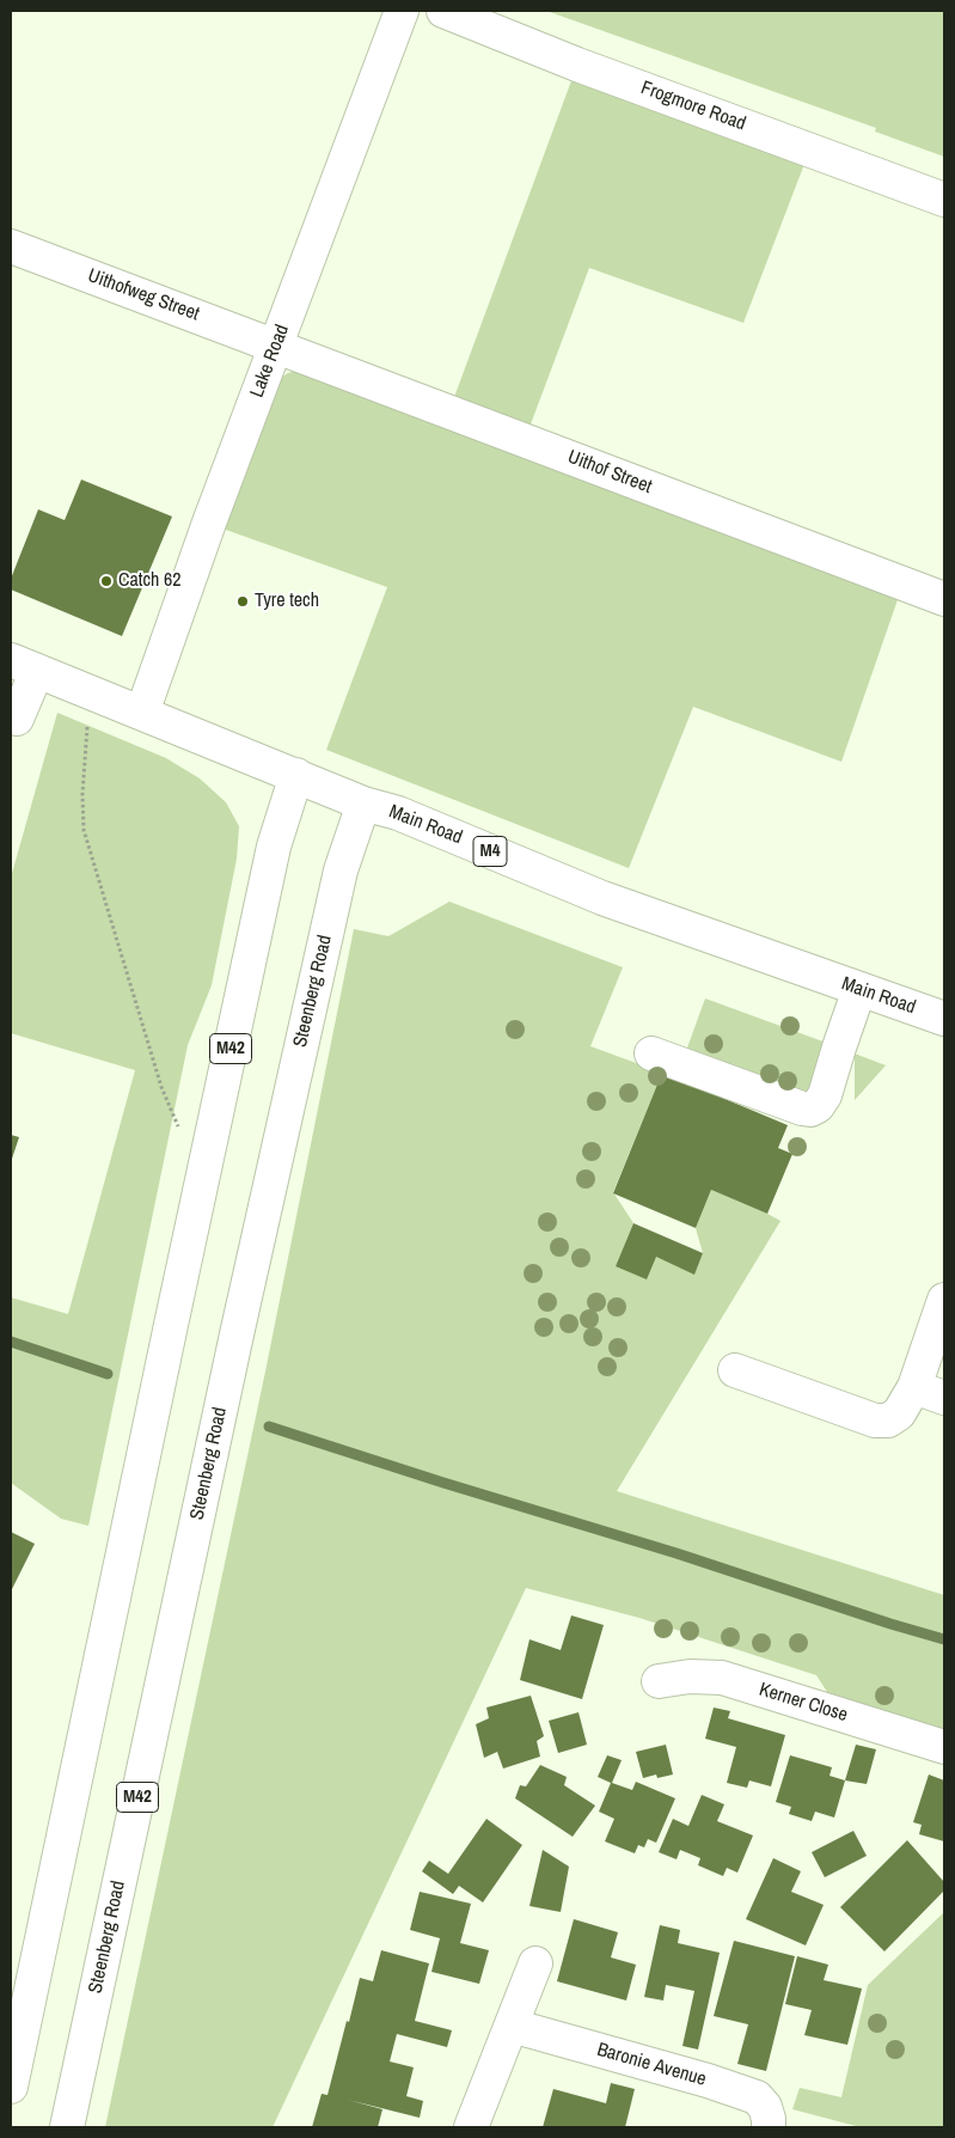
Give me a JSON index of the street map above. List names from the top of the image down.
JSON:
{
  "streets": {
    "main road": [
      "Frogmore Road",
      "Uithofweg Street",
      "Lake Road",
      "Uithof Street",
      "Main Road",
      "M4",
      "Steenberg Road",
      "M42",
      "Kerner Close",
      "Baronie Avenue"
    ]
  },
  "crossings": [
    ["Uithofweg Street", "Lake Road"],
    ["Uithofweg Street", "Uithof Street"],
    ["Lake Road", "Uithof Street"],
    ["Lake Road", "Main Road"],
    ["Main Road", "Steenberg Road"],
    ["Main Road", "M42"]
  ],
  "places": ["Catch 62", "Tyre tech"]
}
